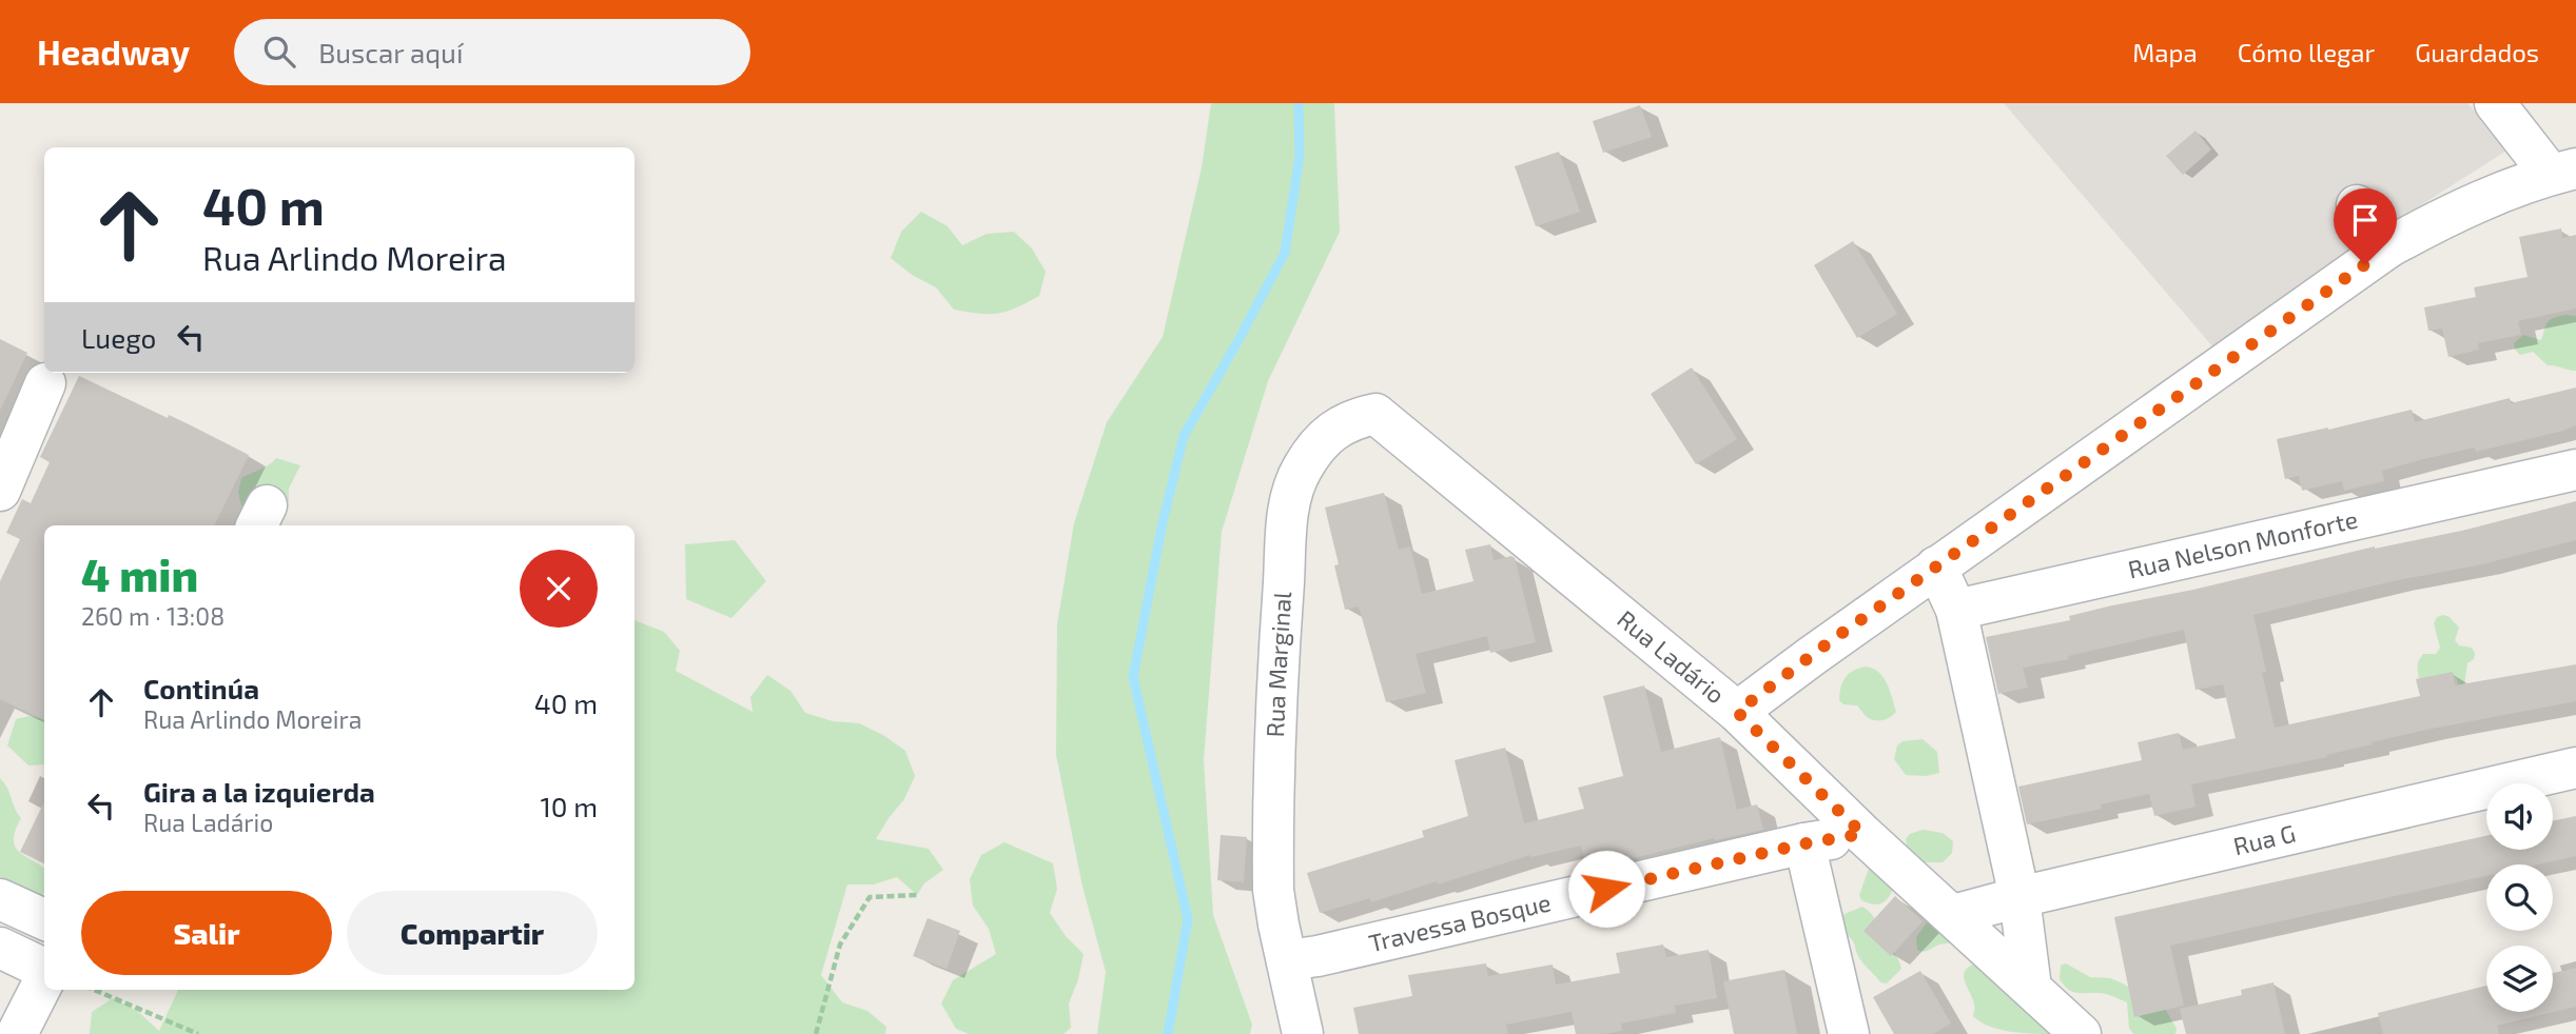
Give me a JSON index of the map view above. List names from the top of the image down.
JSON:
{
  "streets": {
    "street": [
      "Rua Nelson Monforte",
      "Rua Ladário",
      "Rua Marginal",
      "Rua G",
      "Travessa Bosque"
    ]
  },
  "crossings": [
    ["Rua Ladário", "Rua Marginal"],
    ["Rua Ladário", "Rua G"],
    ["Rua Ladário", "Travessa Bosque"],
    ["Rua Marginal", "Travessa Bosque"]
  ],
  "page": {
    "header": "Headway",
    "search": "Buscar aquí",
    "nav": ["Mapa", "Cómo llegar", "Guardados"],
    "turn": ["40 m", "Rua Arlindo Moreira"],
    "then": "Luego",
    "heading": ["4 min", "260 m · 13:08"],
    "list": [
      {
        "name": "Continúa",
        "note": "Rua Arlindo Moreira",
        "value": "40 m"
      },
      {
        "name": "Gira a la izquierda",
        "note": "Rua Ladário",
        "value": "10 m"
      }
    ],
    "buttons": ["Salir", "Compartir"]
  }
}
